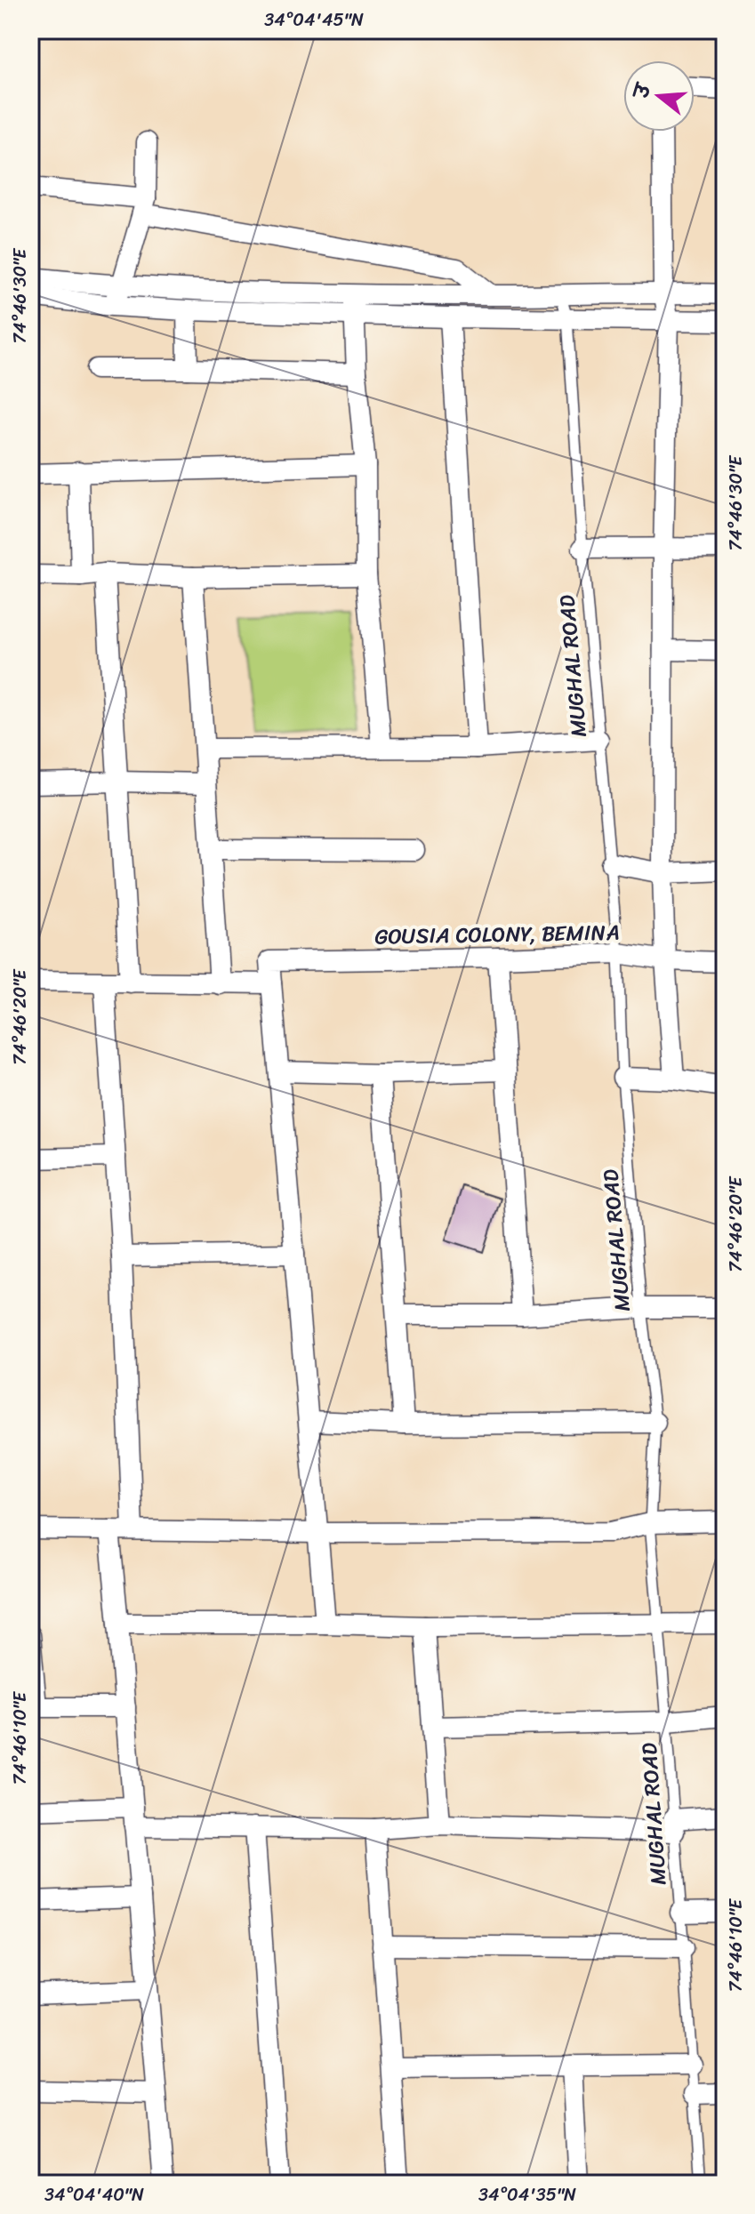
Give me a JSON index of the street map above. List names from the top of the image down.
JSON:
{
  "streets": {
    "street": ["GOUSIA COLONY, BEMINA"],
    "lane": ["MUGHAL ROAD"]
  },
  "crossings": [
    ["MUGHAL ROAD", "GOUSIA COLONY, BEMINA"]
  ],
  "north": "left",
  "coordinates": [
    "34°04'45\"N",
    "74°46'30\"E",
    "74°46'20\"E",
    "74°46'10\"E",
    "34°04'40\"N",
    "34°04'35\"N"
  ]
}
